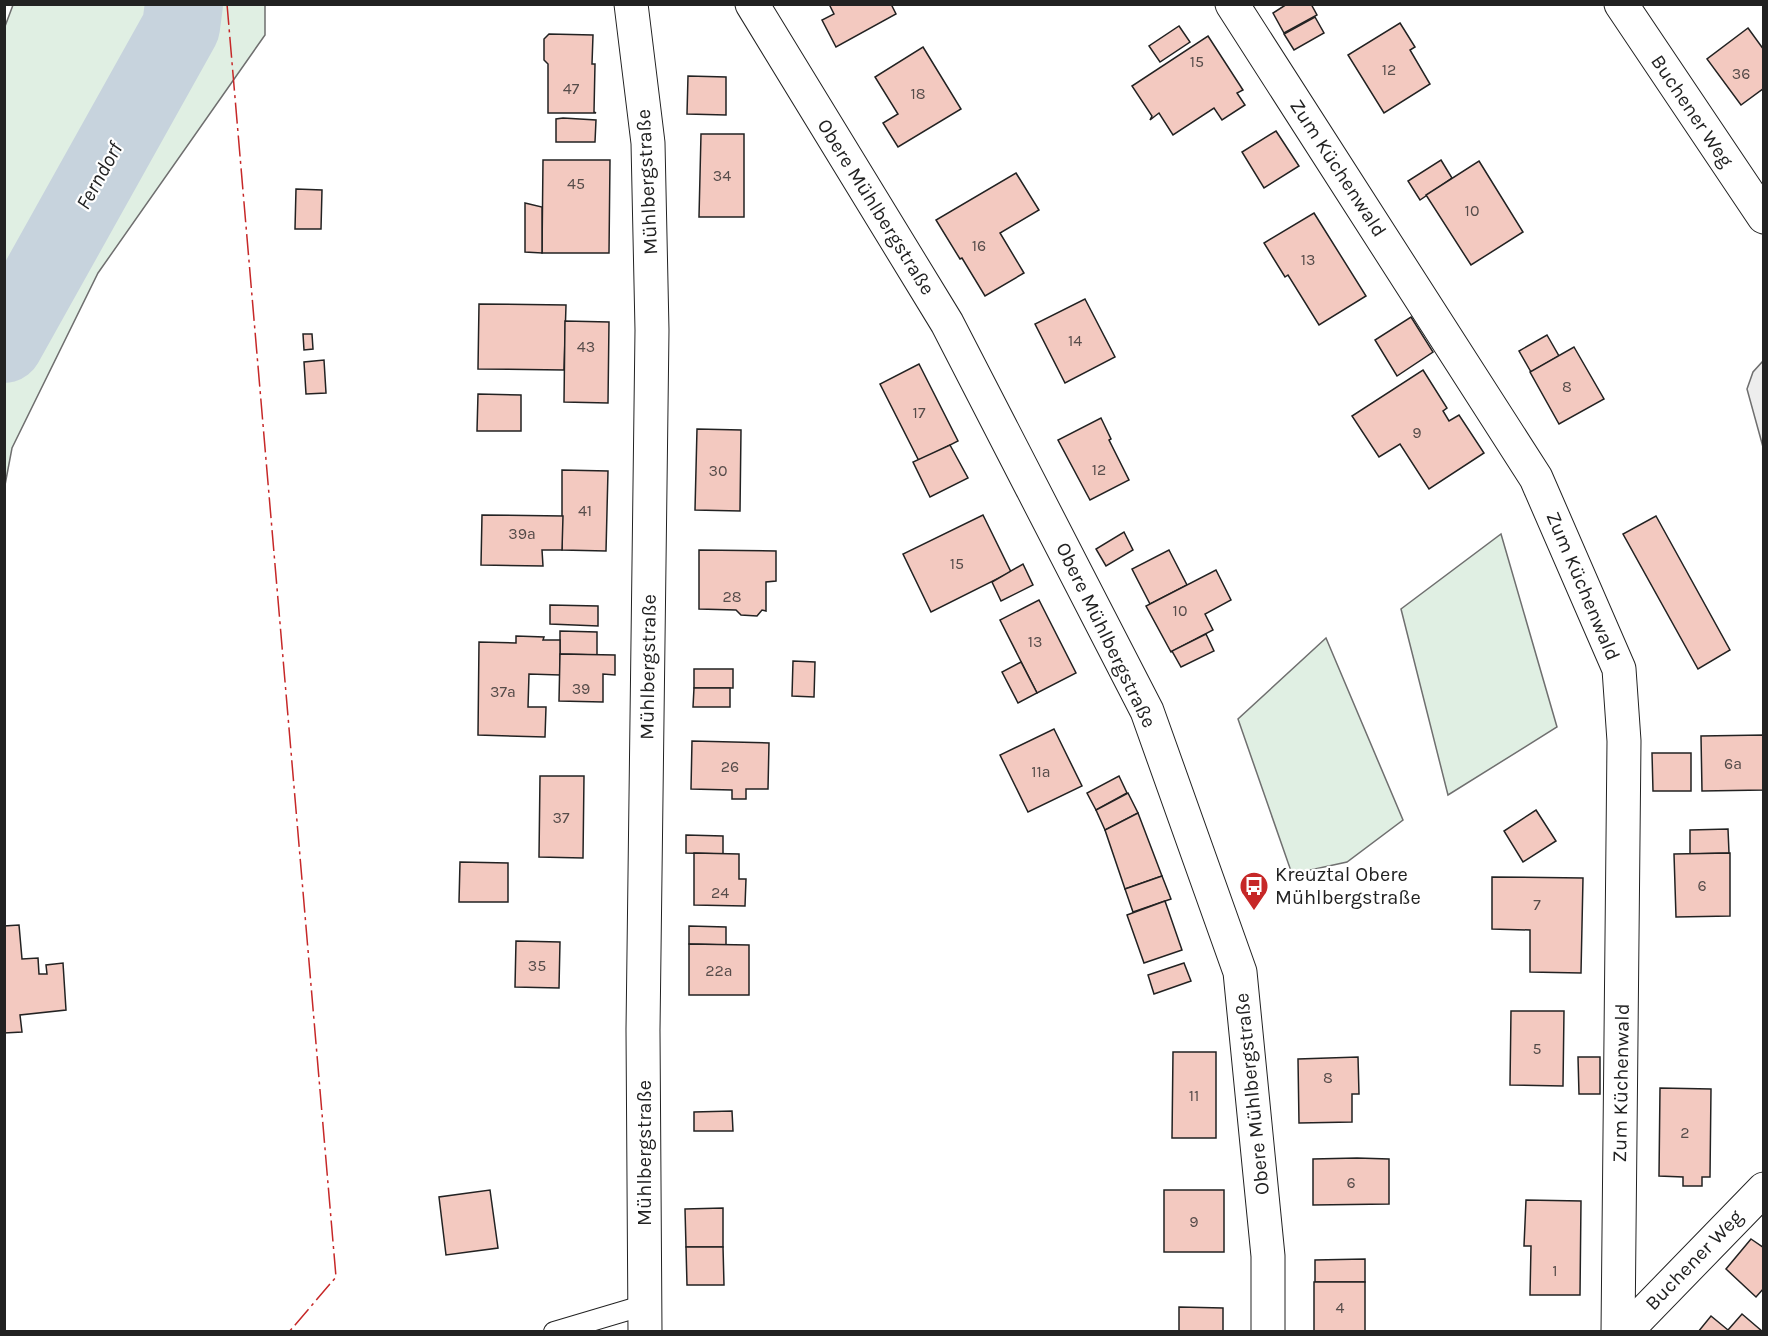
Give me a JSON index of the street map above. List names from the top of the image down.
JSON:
{
  "streets": {
    "street": [
      "Buchener Weg",
      "Zum Küchenwald",
      "Mühlbergstraße",
      "Obere Mühlbergstraße"
    ]
  },
  "water": ["Ferndorf"],
  "places": {
    "bus stop": ["Kreuztal Obere Mühlbergstraße"]
  },
  "house_numbers": [
    "15",
    "12",
    "36",
    "47",
    "18",
    "34",
    "45",
    "10",
    "16",
    "13",
    "14",
    "43",
    "8",
    "17",
    "9",
    "12",
    "30",
    "41",
    "39a",
    "15",
    "28",
    "10",
    "13",
    "39",
    "37a",
    "6a",
    "26",
    "11a",
    "37",
    "6",
    "24",
    "7",
    "35",
    "22a",
    "5",
    "8",
    "11",
    "2",
    "6",
    "9",
    "1",
    "4"
  ]
}
